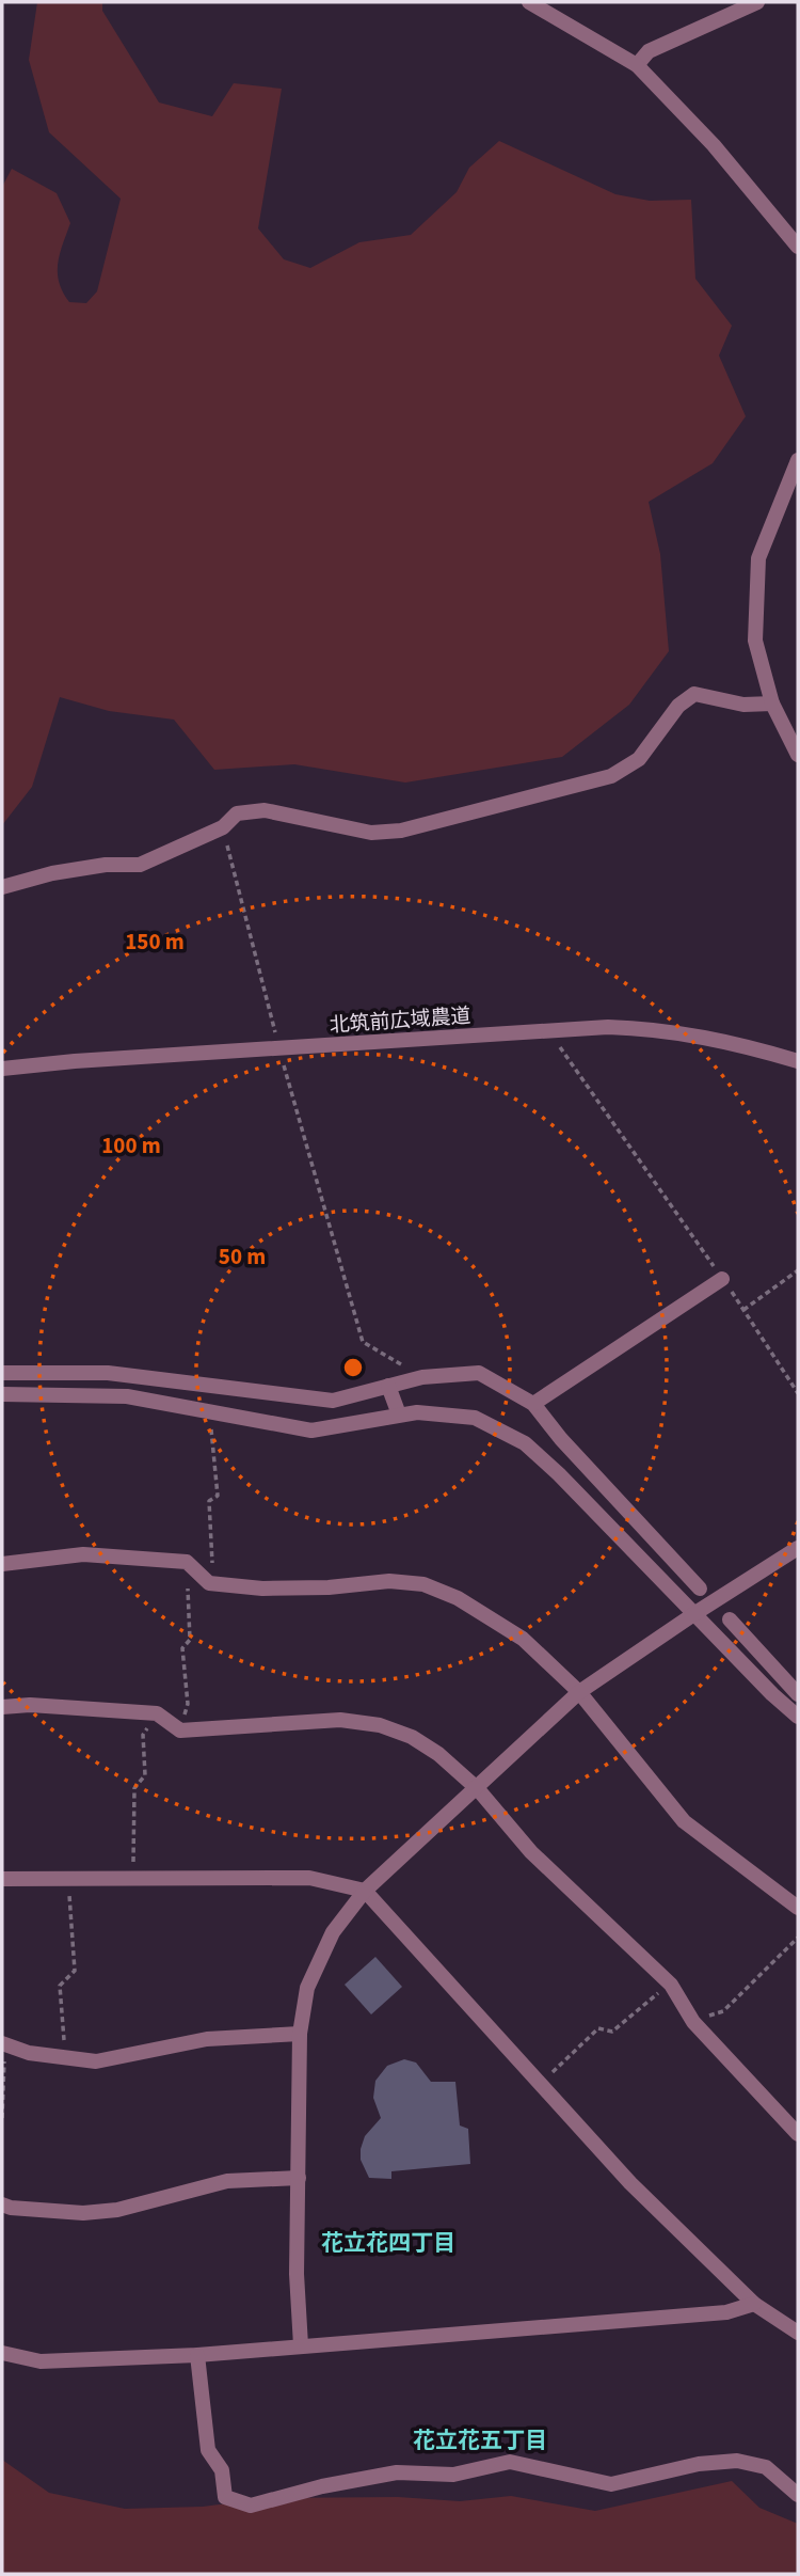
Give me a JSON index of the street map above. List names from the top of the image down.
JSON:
{
  "streets": {
    "street": ["北筑前広域農道"]
  },
  "districts": ["花立花四丁目", "花立花五丁目"],
  "rings": ["150 m", "100 m", "50 m"]
}
